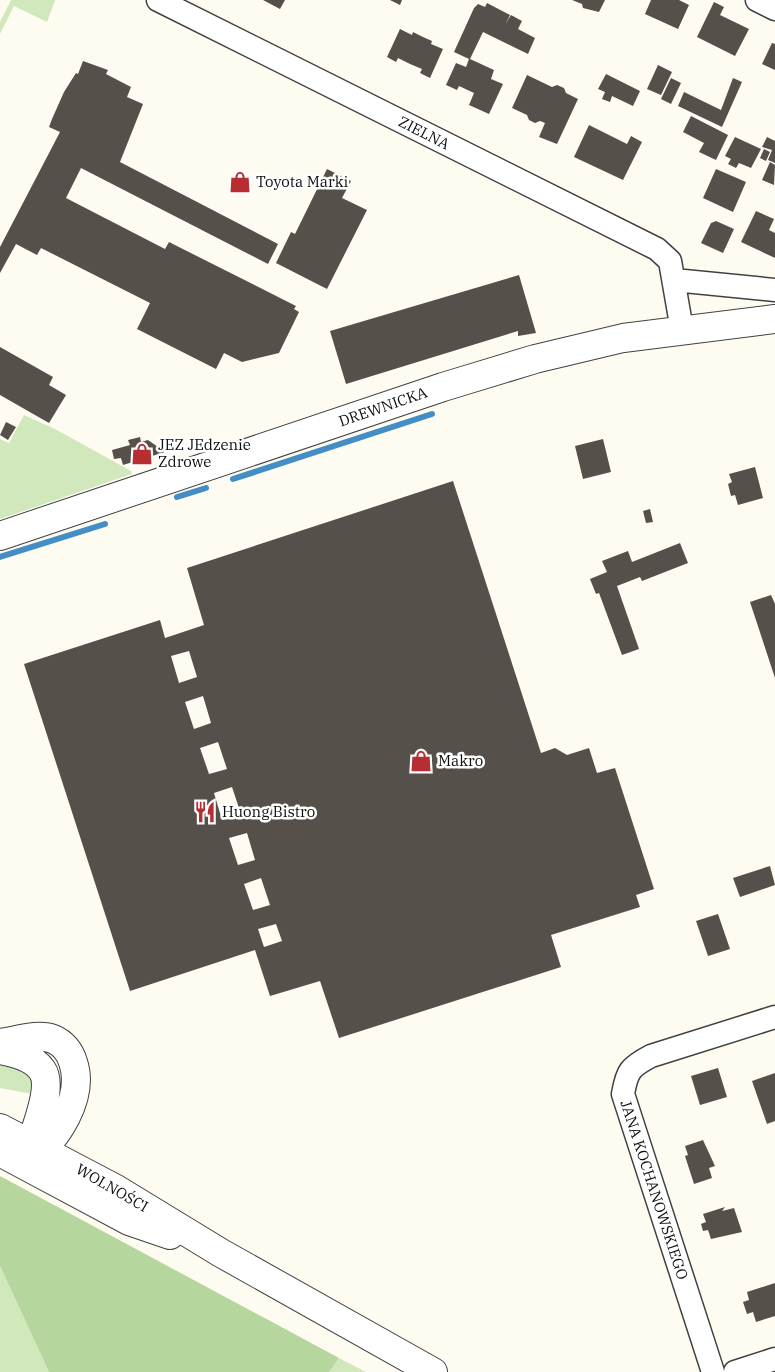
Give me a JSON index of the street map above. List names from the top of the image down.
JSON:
{
  "streets": {
    "street": [
      "ZIELNA",
      "DREWNICKA",
      "WOLNOŚCI",
      "JANA KOCHANOWSKIEGO"
    ]
  },
  "crossings": [
    ["ZIELNA", "DREWNICKA"]
  ],
  "places": {
    "shop": ["Toyota Marki", "JEZ JEdzenie Zdrowe", "Makro"],
    "restaurant": ["Huong Bistro"]
  }
}
